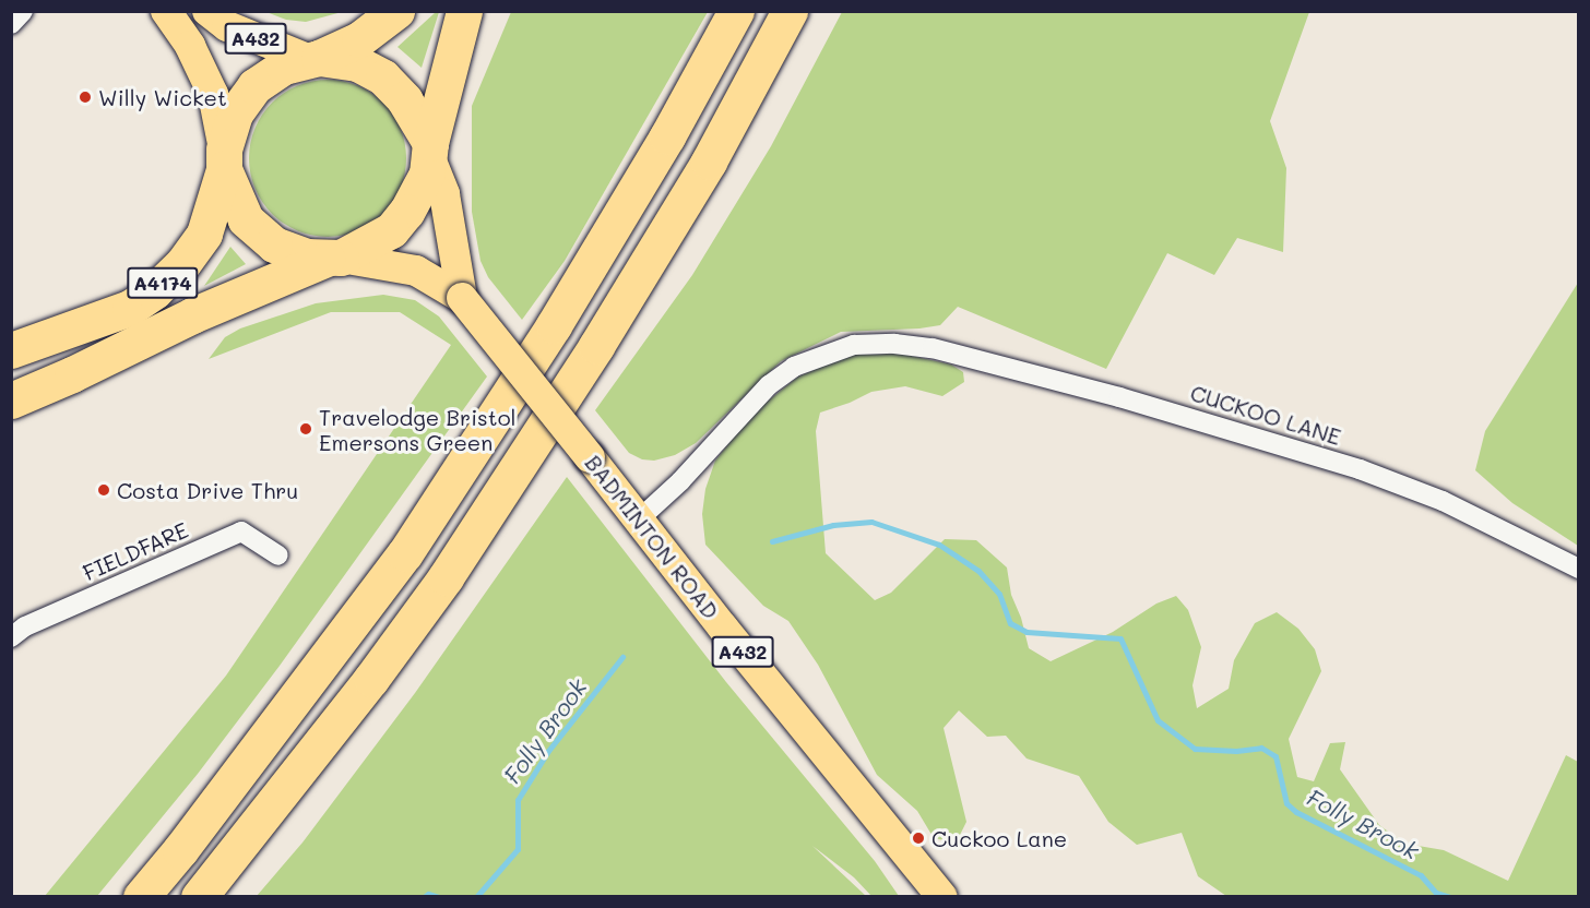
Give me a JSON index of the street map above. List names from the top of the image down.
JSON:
{
  "streets": {
    "highway": ["A4174"],
    "main road": ["A432", "BADMINTON ROAD"],
    "street": ["CUCKOO LANE", "FIELDFARE"]
  },
  "crossings": [
    ["A432", "A4174"],
    ["A432", "BADMINTON ROAD"],
    ["A4174", "BADMINTON ROAD"],
    ["CUCKOO LANE", "BADMINTON ROAD"]
  ],
  "water": ["Folly Brook"],
  "places": [
    "Willy Wicket",
    "Travelodge Bristol Emersons Green",
    "Costa Drive Thru",
    "Cuckoo Lane"
  ]
}
